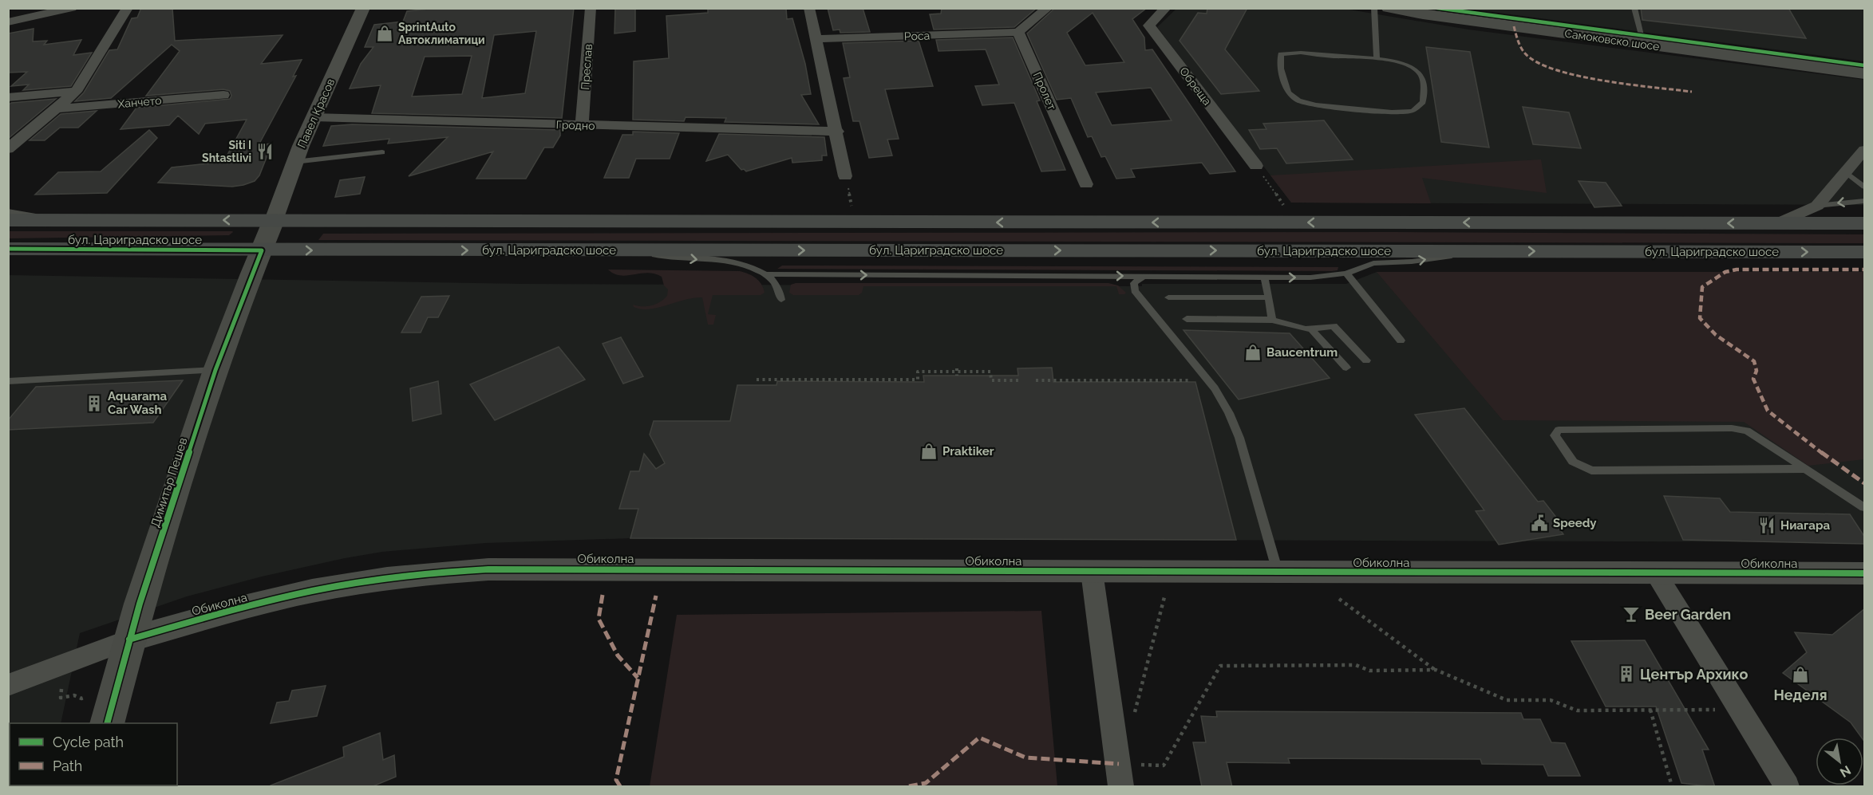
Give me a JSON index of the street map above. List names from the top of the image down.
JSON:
{
  "streets": {
    "highway": ["бул. Цариградско шосе"],
    "main road": ["Самоковско шосе", "Димитър Пешев"],
    "street": [
      "Роса",
      "Преслав",
      "Обреща",
      "Пролет",
      "Ханчето",
      "Павел Красов",
      "Гродно",
      "Обиколна"
    ]
  },
  "crossings": [
    ["Роса", "Пролет"],
    ["Преслав", "Гродно"],
    ["Павел Красов", "Гродно"],
    ["Павел Красов", "бул. Цариградско шосе"],
    ["Павел Красов", "Димитър Пешев"],
    ["бул. Цариградско шосе", "Димитър Пешев"],
    ["Димитър Пешев", "Обиколна"]
  ],
  "places": {
    "shop": [
      "SprintAuto Автоклиматици",
      "Baucentrum",
      "Praktiker",
      "Неделя"
    ],
    "restaurant": ["Siti I Shtastlivi", "Ниагара"],
    "building": ["Aquarama Car Wash", "Център Архико"],
    "public building": ["Speedy"],
    "bar": ["Beer Garden"]
  },
  "legend": ["Cycle path", "Path"],
  "north": "bottom right"
}
